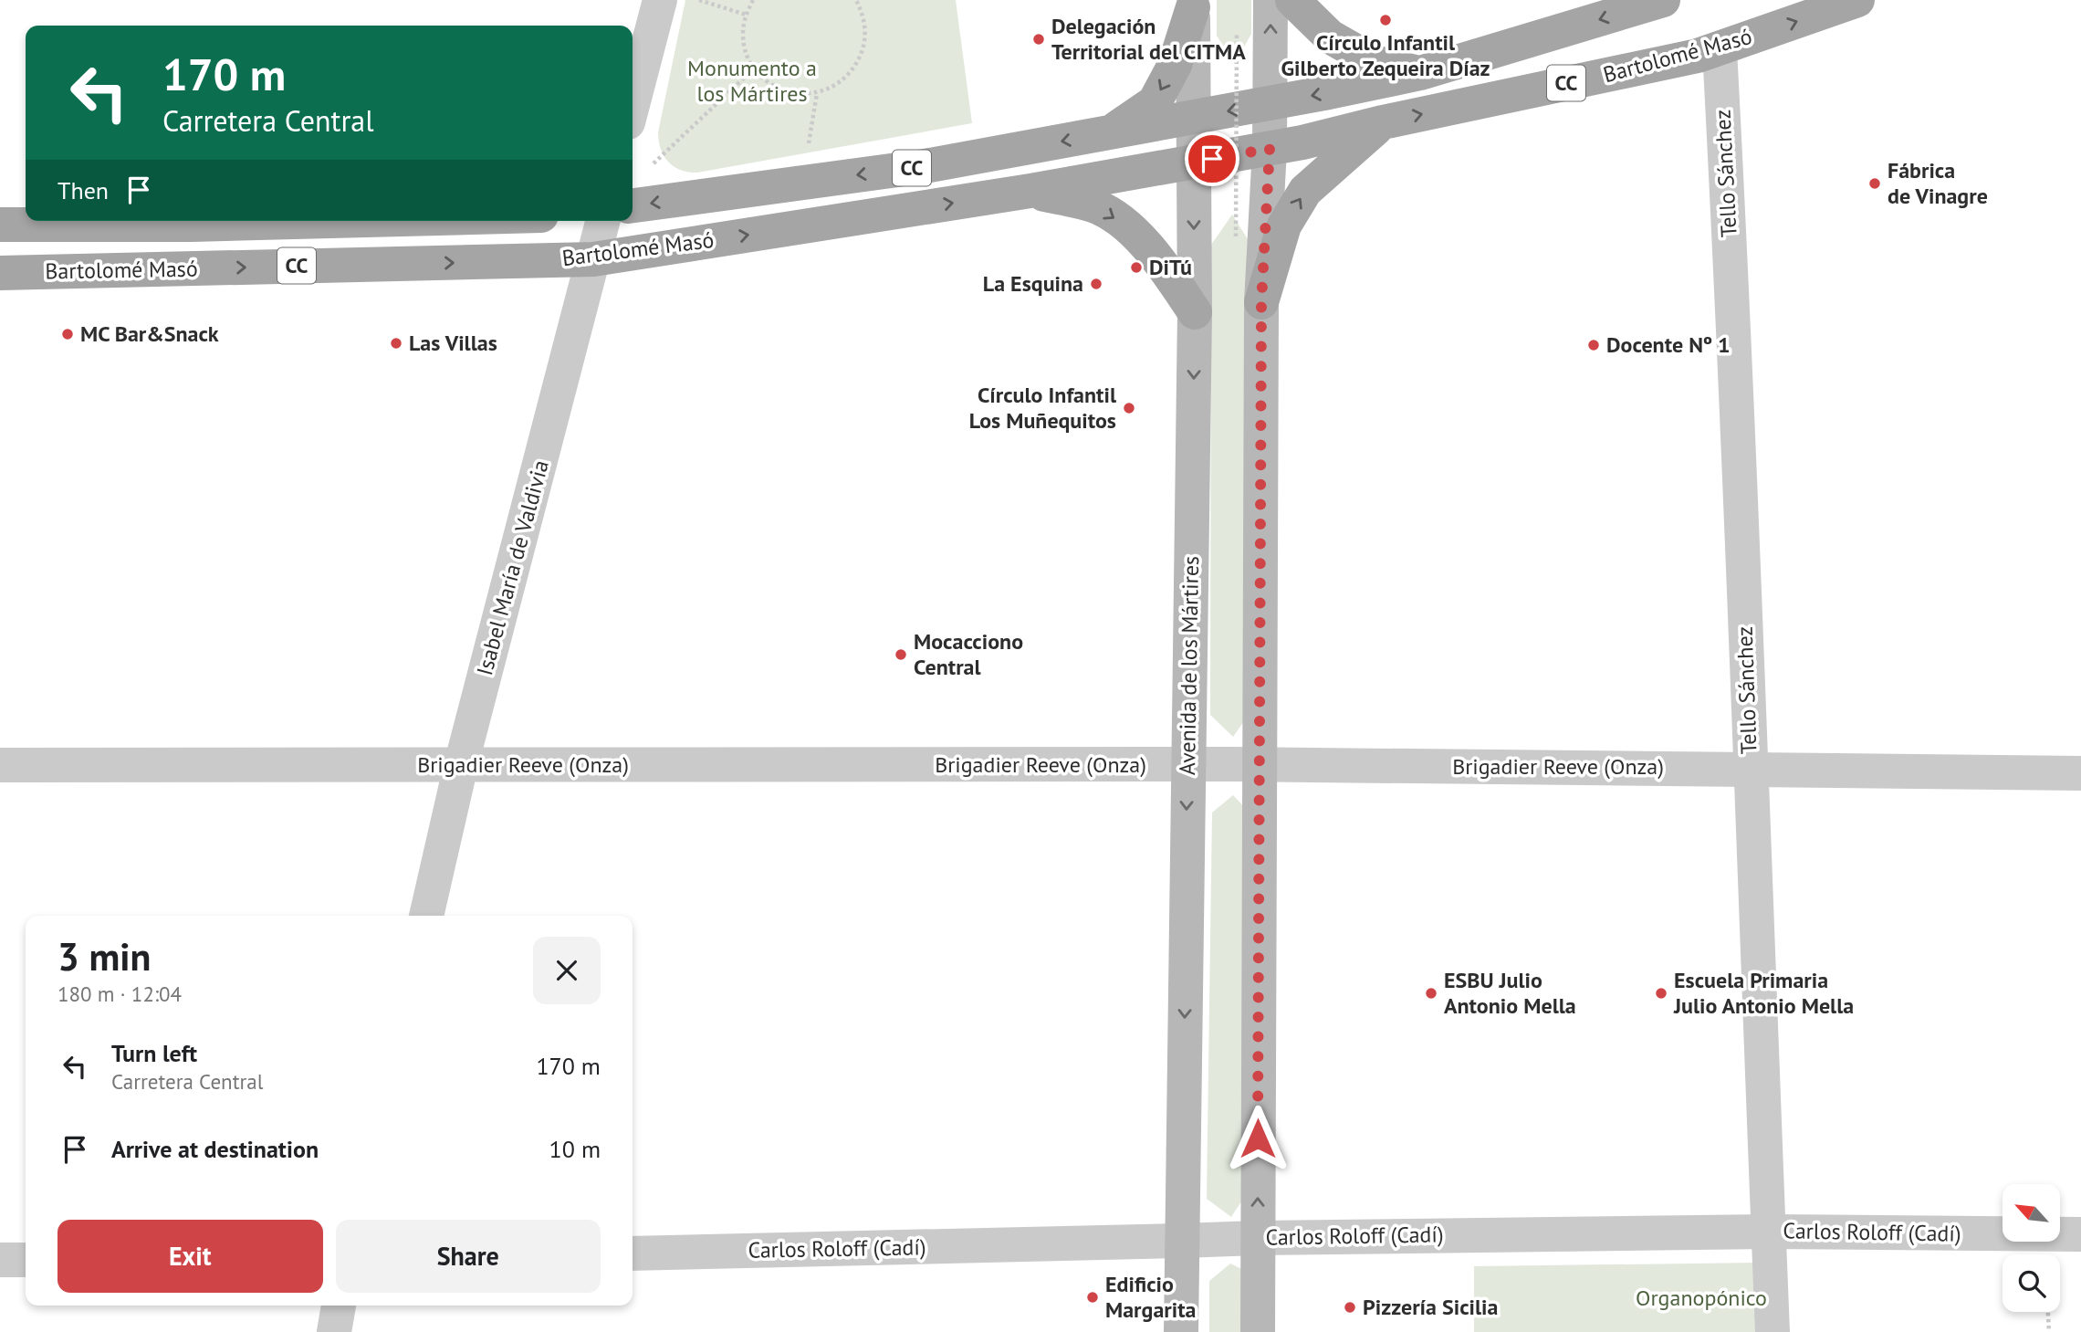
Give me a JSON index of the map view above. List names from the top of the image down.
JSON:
{
  "streets": {
    "main road": ["Bartolomé Masó", "CC", "Avenida de los Mártires"],
    "street": [
      "Tello Sánchez",
      "Isabel María de Valdivia",
      "Brigadier Reeve (Onza)",
      "Carlos Roloff (Cadí)"
    ]
  },
  "crossings": [
    ["Bartolomé Masó", "CC"],
    ["Bartolomé Masó", "Tello Sánchez"],
    ["Bartolomé Masó", "Isabel María de Valdivia"],
    ["Bartolomé Masó", "Avenida de los Mártires"],
    ["CC", "Avenida de los Mártires"],
    ["Tello Sánchez", "Brigadier Reeve (Onza)"],
    ["Tello Sánchez", "Carlos Roloff (Cadí)"],
    ["Isabel María de Valdivia", "Brigadier Reeve (Onza)"],
    ["Avenida de los Mártires", "Brigadier Reeve (Onza)"],
    ["Avenida de los Mártires", "Carlos Roloff (Cadí)"]
  ],
  "parks": ["Monumento a los Mártires", "Organopónico"],
  "places": [
    "Círculo Infantil Gilberto Zequeira Díaz",
    "Delegación Territorial del CITMA",
    "Fábrica de Vinagre",
    "DiTú",
    "La Esquina",
    "MC Bar&Snack",
    "Las Villas",
    "Docente Nº 1",
    "Círculo Infantil Los Muñequitos",
    "Mocacciono Central",
    "ESBU Julio Antonio Mella",
    "Escuela Primaria Julio Antonio Mella",
    "Edificio Margarita",
    "Pizzería Sicilia"
  ],
  "north": "top left",
  "page": {
    "turn": ["170 m", "Carretera Central"],
    "then": "Then",
    "heading": ["3 min", "180 m · 12:04"],
    "list": [
      {
        "name": "Turn left",
        "note": "Carretera Central",
        "value": "170 m"
      },
      {
        "name": "Arrive at destination",
        "value": "10 m"
      }
    ],
    "buttons": ["Exit", "Share"]
  }
}
